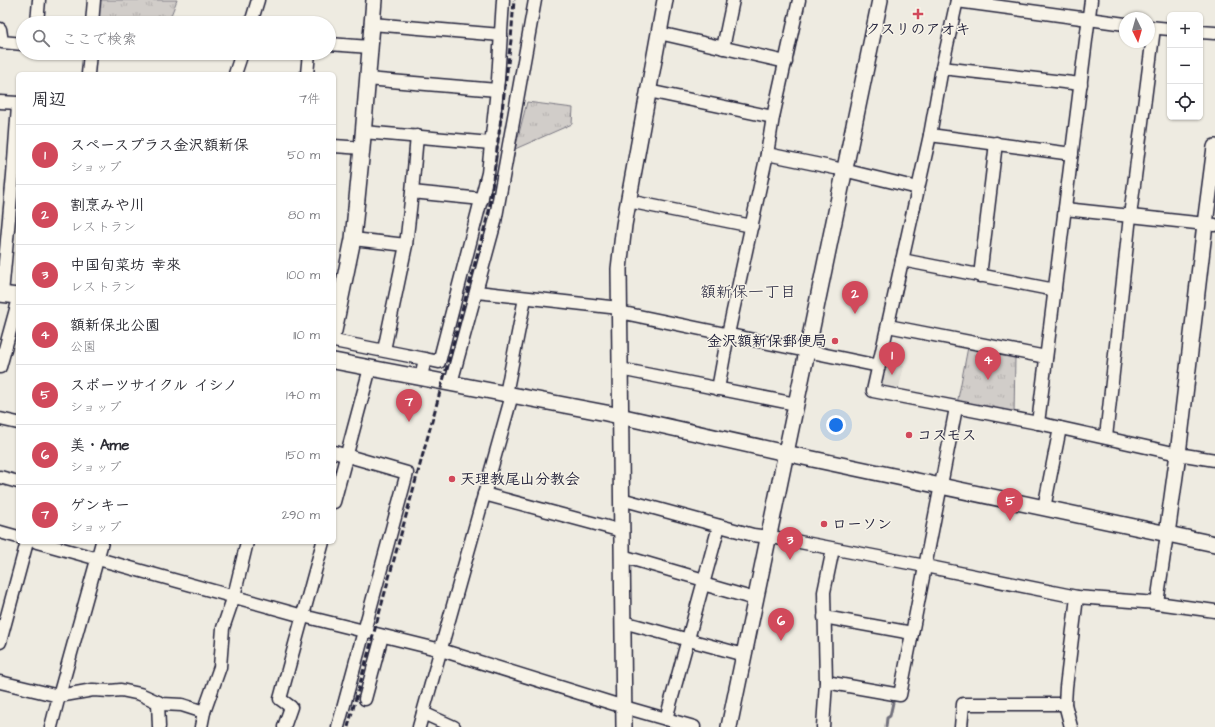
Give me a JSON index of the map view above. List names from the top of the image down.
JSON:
{
  "districts": ["額新保一丁目"],
  "places": {
    "health": ["クスリのアオキ"],
    "other": [
      "金沢額新保郵便局",
      "コスモス",
      "天理教尾山分教会",
      "ローソン"
    ]
  },
  "north": "bottom",
  "page": {
    "map_buttons": ["+", "−"],
    "search": "ここで検索",
    "heading": ["周辺", "7件"],
    "list": [
      {
        "mark": "1",
        "name": "スペースプラス金沢額新保",
        "note": "ショップ",
        "value": "50 m"
      },
      {
        "mark": "2",
        "name": "割烹みや川",
        "note": "レストラン",
        "value": "80 m"
      },
      {
        "mark": "3",
        "name": "中国旬菜坊 幸來",
        "note": "レストラン",
        "value": "100 m"
      },
      {
        "mark": "4",
        "name": "額新保北公園",
        "note": "公園",
        "value": "110 m"
      },
      {
        "mark": "5",
        "name": "スポーツサイクル イシノ",
        "note": "ショップ",
        "value": "140 m"
      },
      {
        "mark": "6",
        "name": "美・Ame",
        "note": "ショップ",
        "value": "150 m"
      },
      {
        "mark": "7",
        "name": "ゲンキー",
        "note": "ショップ",
        "value": "290 m"
      }
    ],
    "pins": [
      "2",
      "1",
      "4",
      "7",
      "5",
      "3",
      "6"
    ]
  }
}
